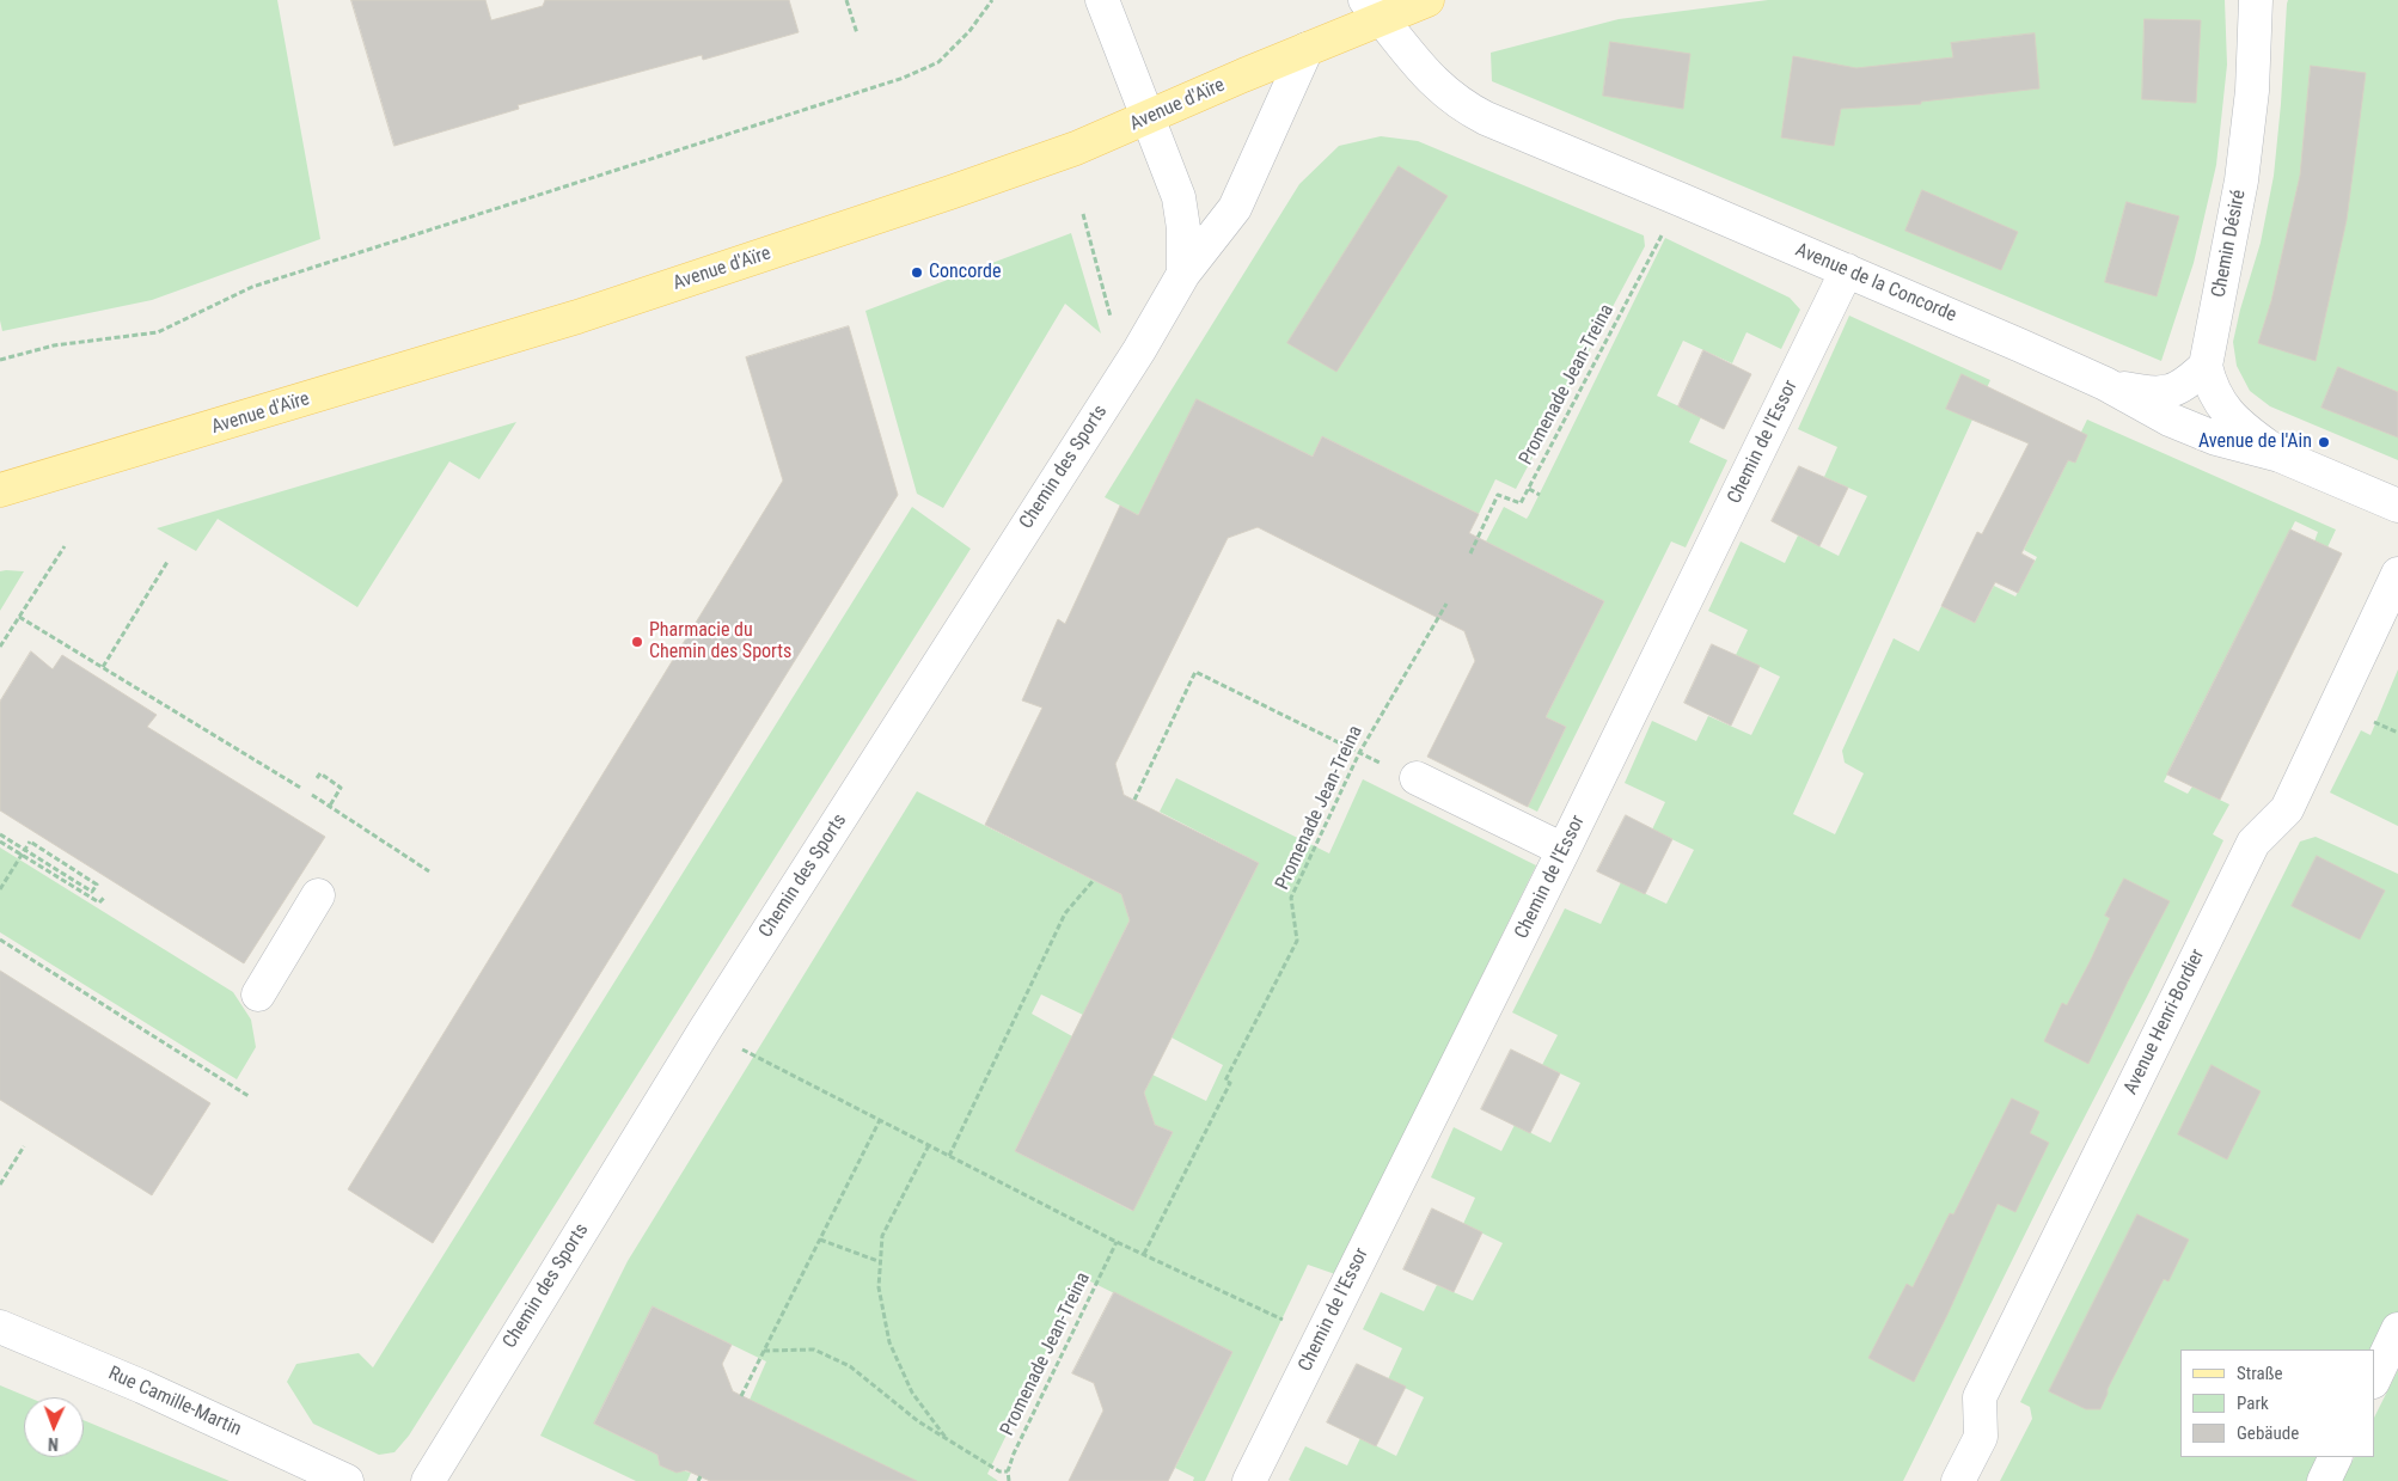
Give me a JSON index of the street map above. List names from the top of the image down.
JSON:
{
  "streets": {
    "main road": ["Avenue d'Aïre"],
    "street": [
      "Chemin Désiré",
      "Avenue de la Concorde",
      "Chemin de l'Essor",
      "Chemin des Sports",
      "Avenue Henri-Bordier",
      "Rue Camille-Martin"
    ],
    "path": ["Promenade Jean-Treina"]
  },
  "crossings": [
    ["Avenue d'Aïre", "Avenue de la Concorde"],
    ["Avenue d'Aïre", "Chemin des Sports"],
    ["Chemin Désiré", "Avenue de la Concorde"],
    ["Avenue de la Concorde", "Chemin de l'Essor"]
  ],
  "places": ["Concorde", "Avenue de l'Ain", "Pharmacie du Chemin des Sports"],
  "legend": ["Straße", "Park", "Gebäude"],
  "north": "bottom"
}
